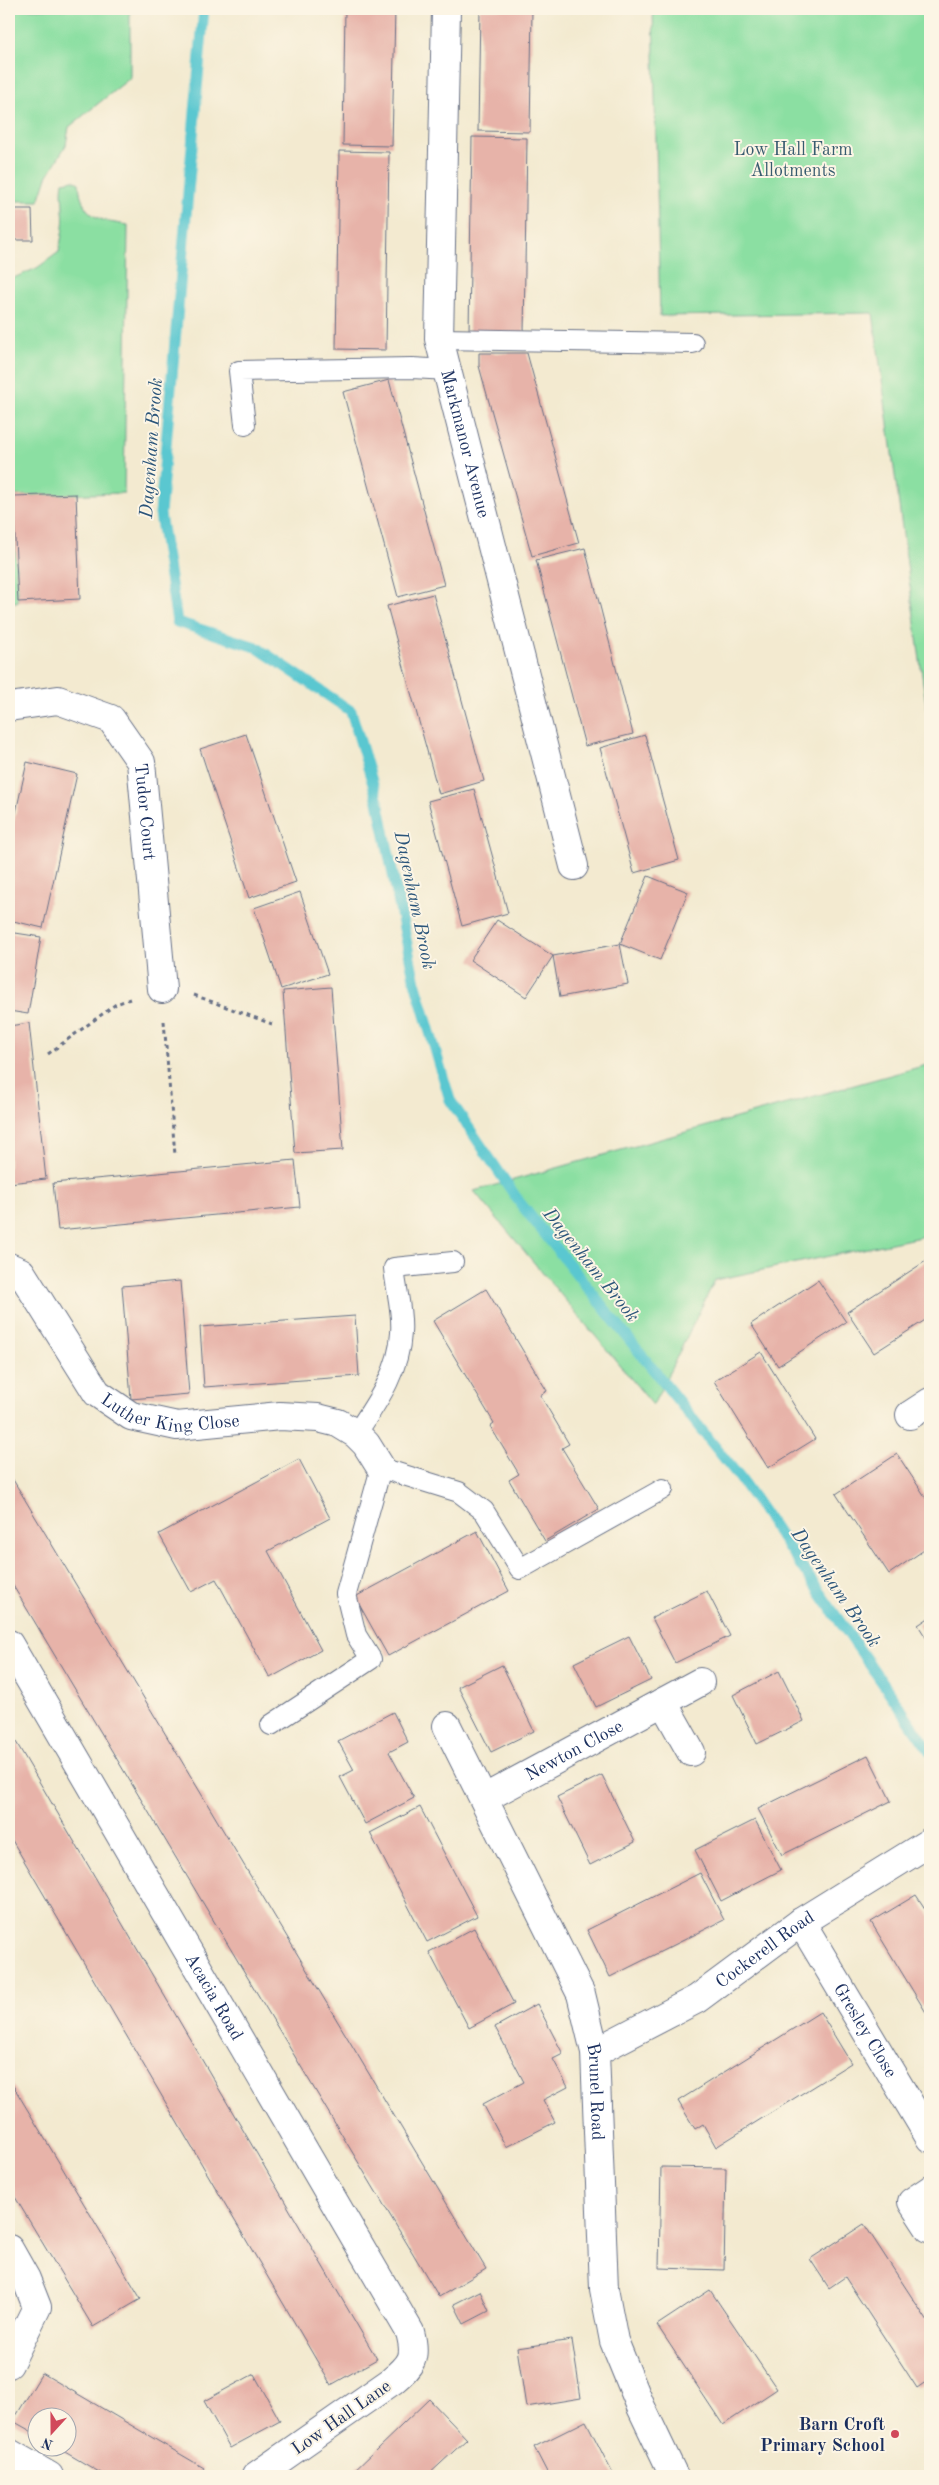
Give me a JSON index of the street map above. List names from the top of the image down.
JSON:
{
  "streets": {
    "street": [
      "Markmanor Avenue",
      "Tudor Court",
      "Luther King Close",
      "Newton Close",
      "Cockerell Road",
      "Acacia Road",
      "Gresley Close",
      "Brunel Road",
      "Low Hall Lane"
    ]
  },
  "crossings": [
    ["Newton Close", "Brunel Road"],
    ["Cockerell Road", "Gresley Close"],
    ["Cockerell Road", "Brunel Road"],
    ["Acacia Road", "Low Hall Lane"]
  ],
  "water": ["Dagenham Brook"],
  "parks": ["Low Hall Farm Allotments"],
  "places": ["Barn Croft Primary School"],
  "north": "bottom"
}
